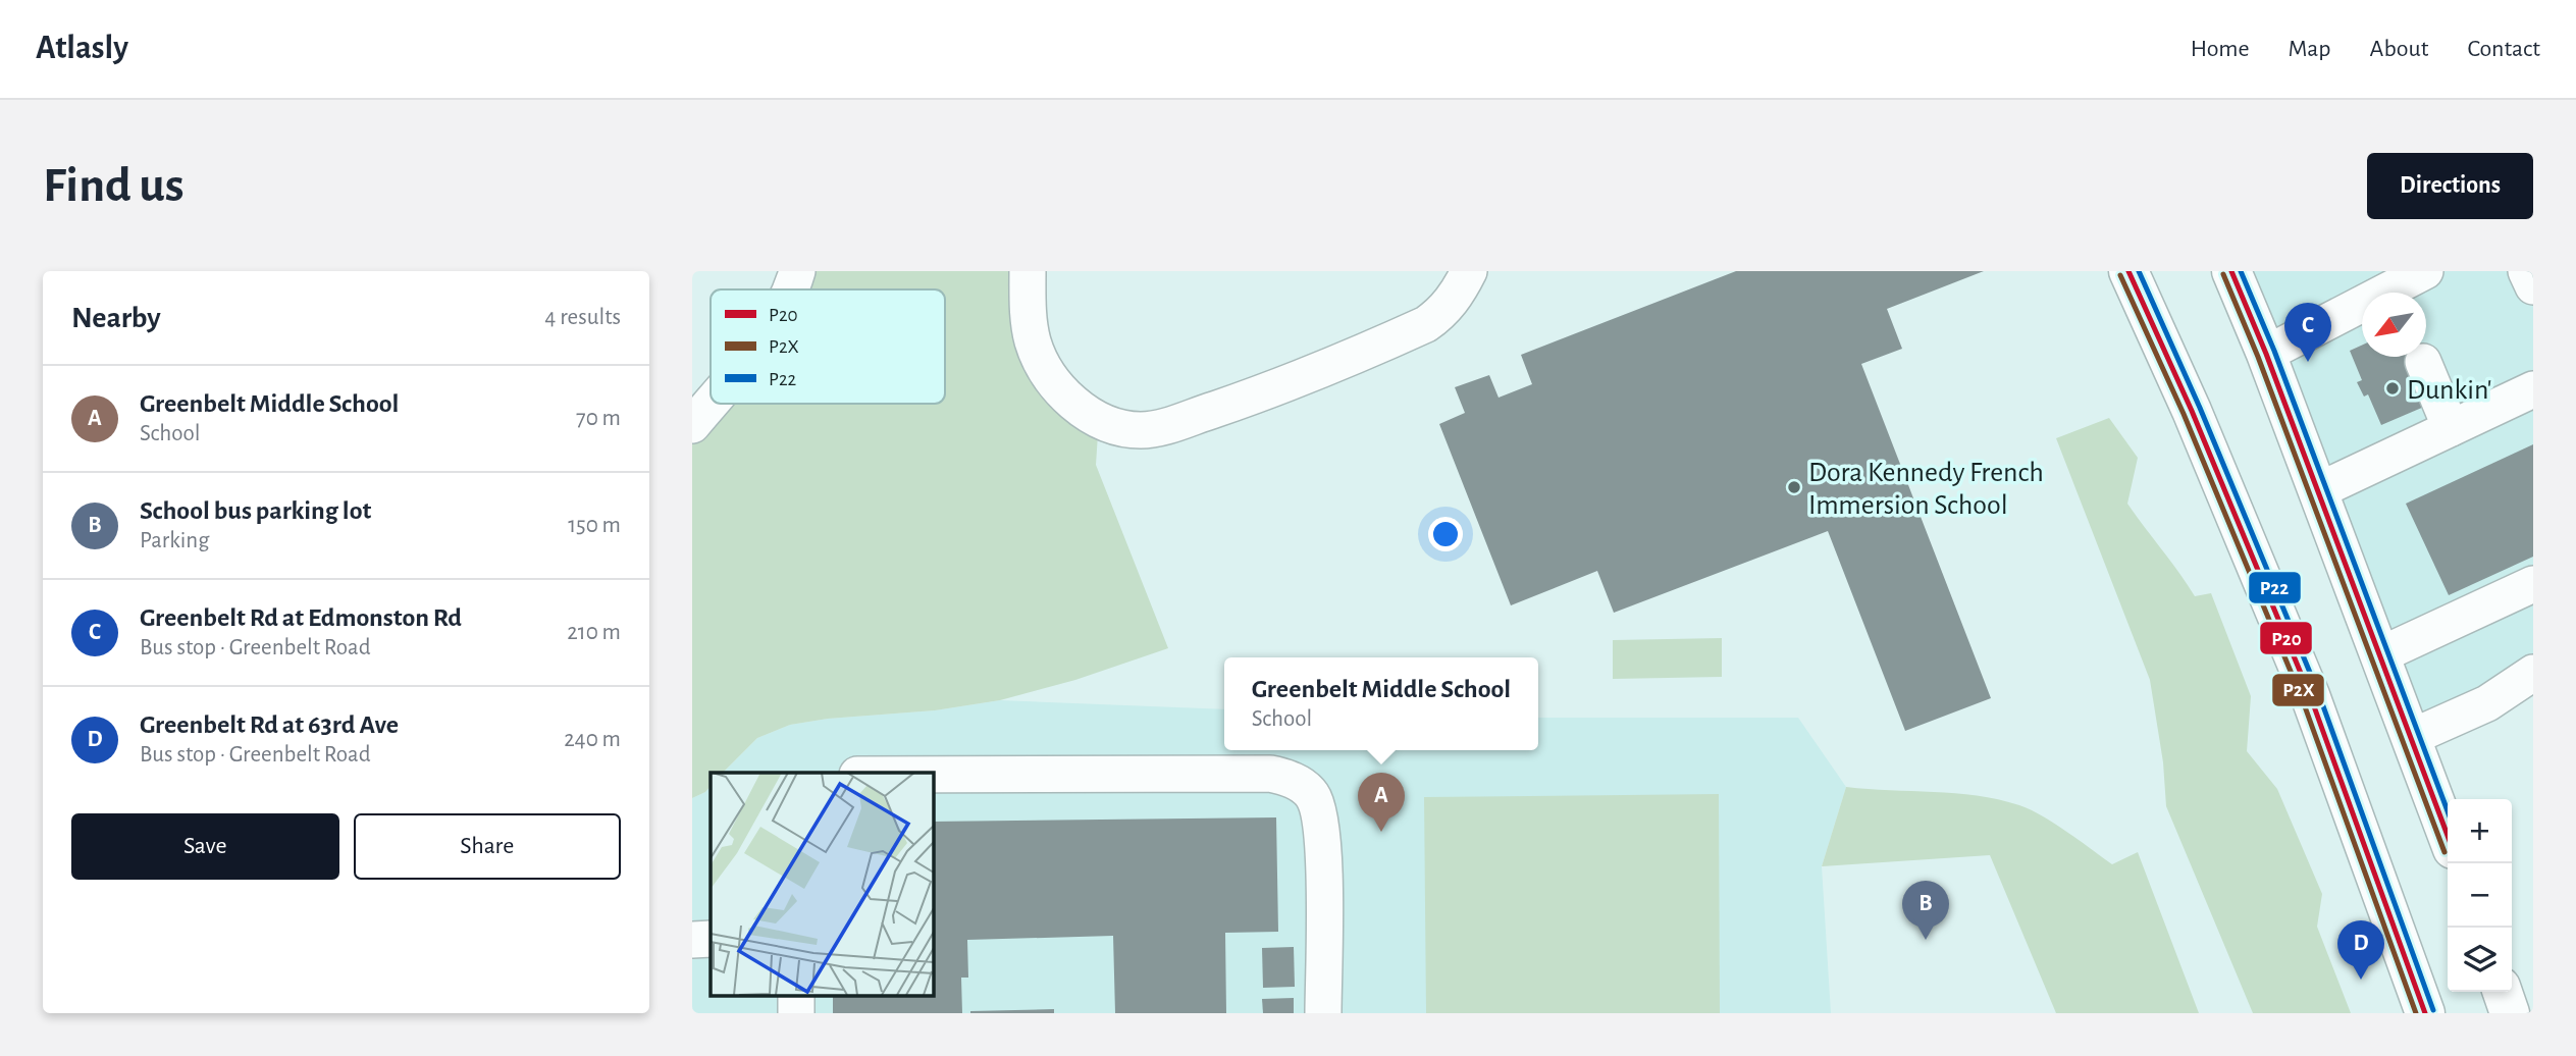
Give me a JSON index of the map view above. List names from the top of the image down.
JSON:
{
  "places": ["Dunkin'", "Dora Kennedy French Immersion School"],
  "lines": ["transit line P20", "transit line P22", "transit line P2X"],
  "legend": ["P20", "P2X", "P22"],
  "north": "bottom left",
  "page": {
    "header": "Atlasly",
    "nav": [
      "Home",
      "Map",
      "About",
      "Contact"
    ],
    "buttons": [
      "Directions",
      ["Save", "Share"]
    ],
    "title": "Find us",
    "heading": ["Nearby", "4 results"],
    "pins": [
      "C",
      "A",
      "B",
      "D"
    ],
    "list": [
      {
        "mark": "A",
        "name": "Greenbelt Middle School",
        "note": "School",
        "value": "70 m"
      },
      {
        "mark": "B",
        "name": "School bus parking lot",
        "note": "Parking",
        "value": "150 m"
      },
      {
        "mark": "C",
        "name": "Greenbelt Rd at Edmonston Rd",
        "note": "Bus stop · Greenbelt Road",
        "value": "210 m"
      },
      {
        "mark": "D",
        "name": "Greenbelt Rd at 63rd Ave",
        "note": "Bus stop · Greenbelt Road",
        "value": "240 m"
      }
    ],
    "popup": ["Greenbelt Middle School", "School"],
    "map_buttons": ["+", "−"]
  }
}
